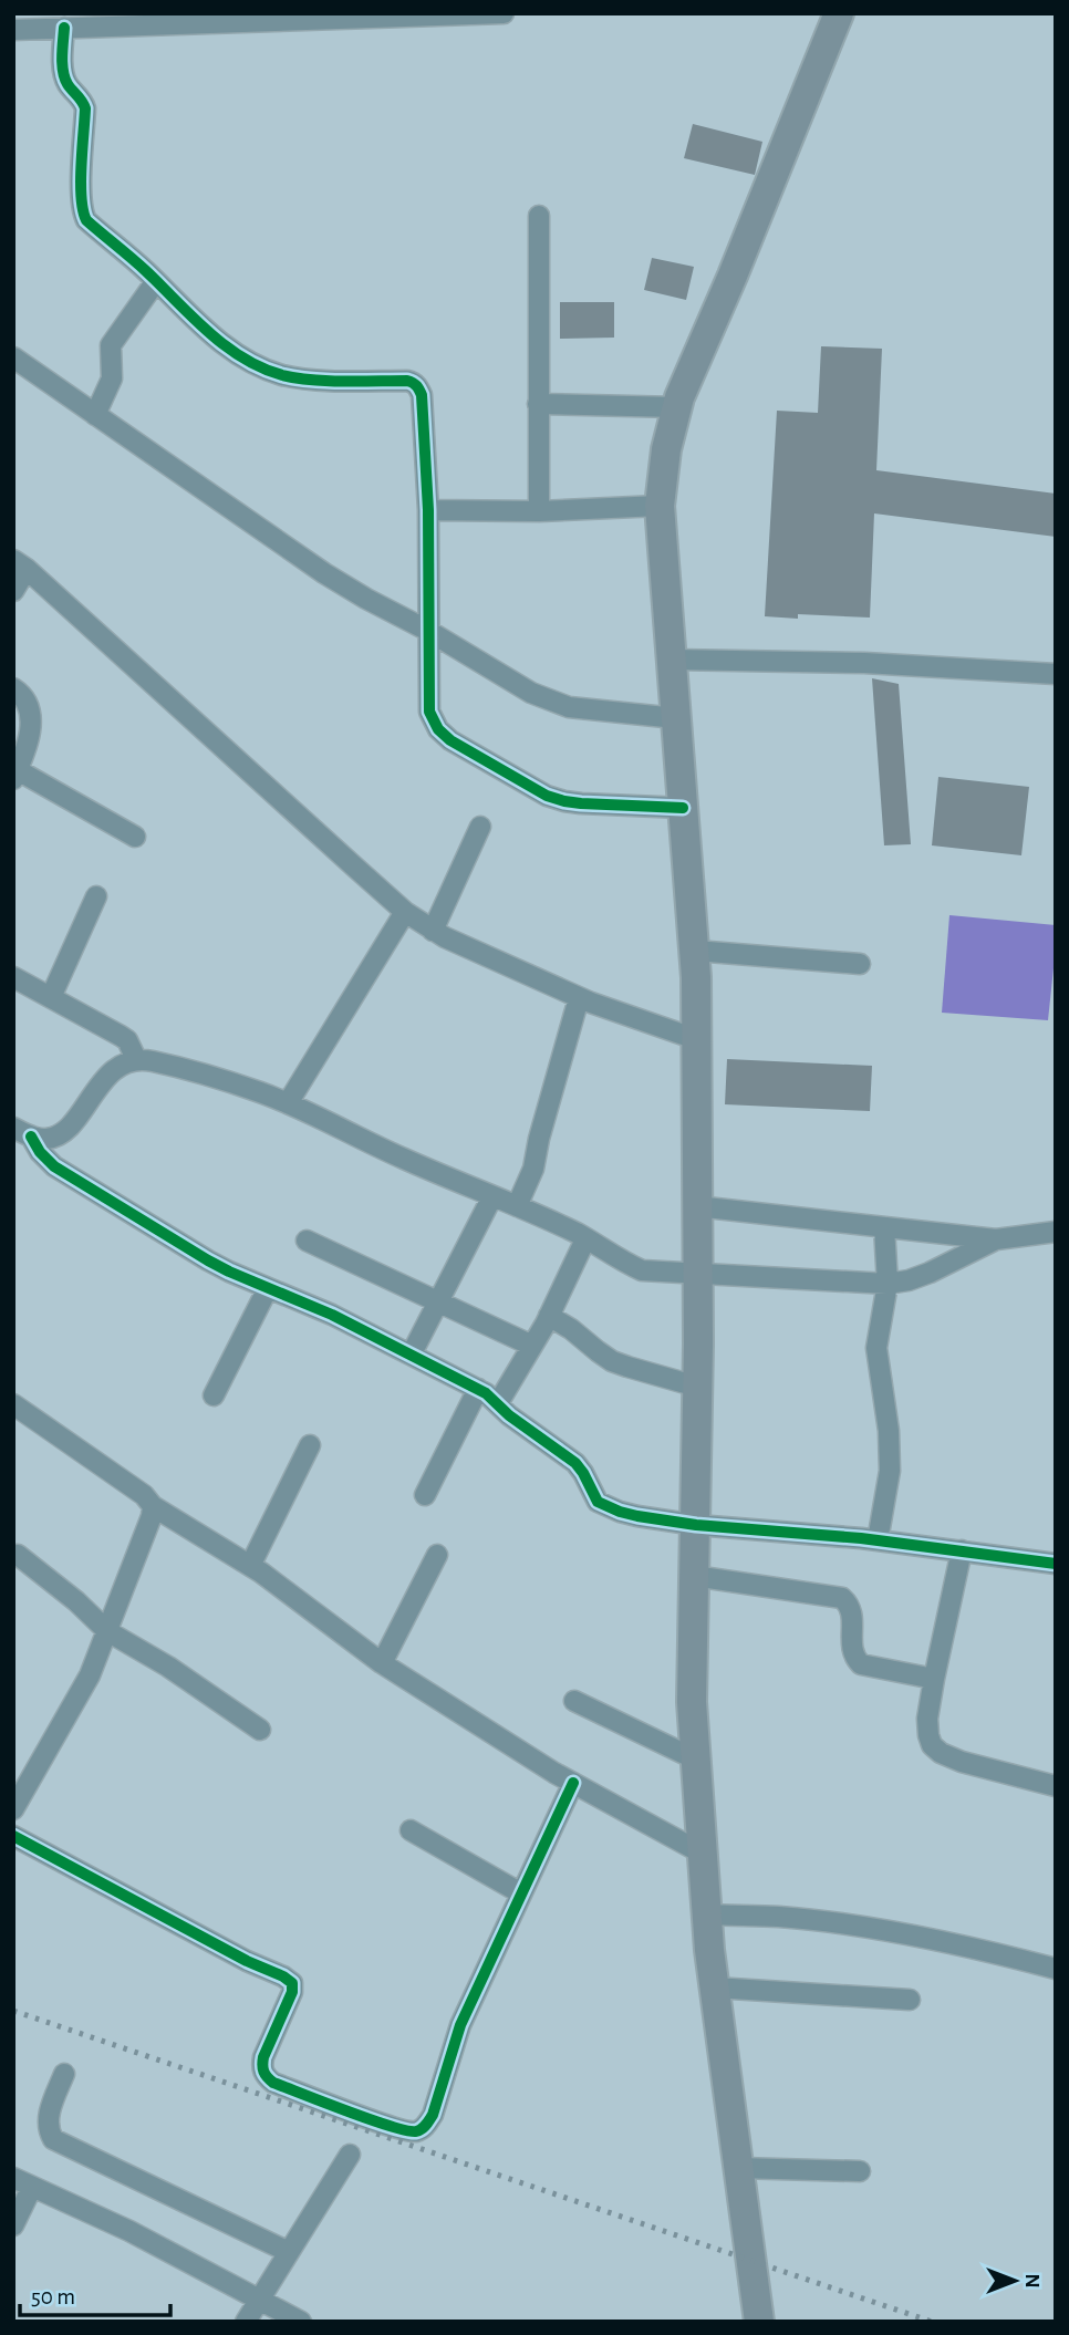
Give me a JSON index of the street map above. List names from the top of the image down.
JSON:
{
  "scale_bar": "50 m",
  "north": "right"
}
